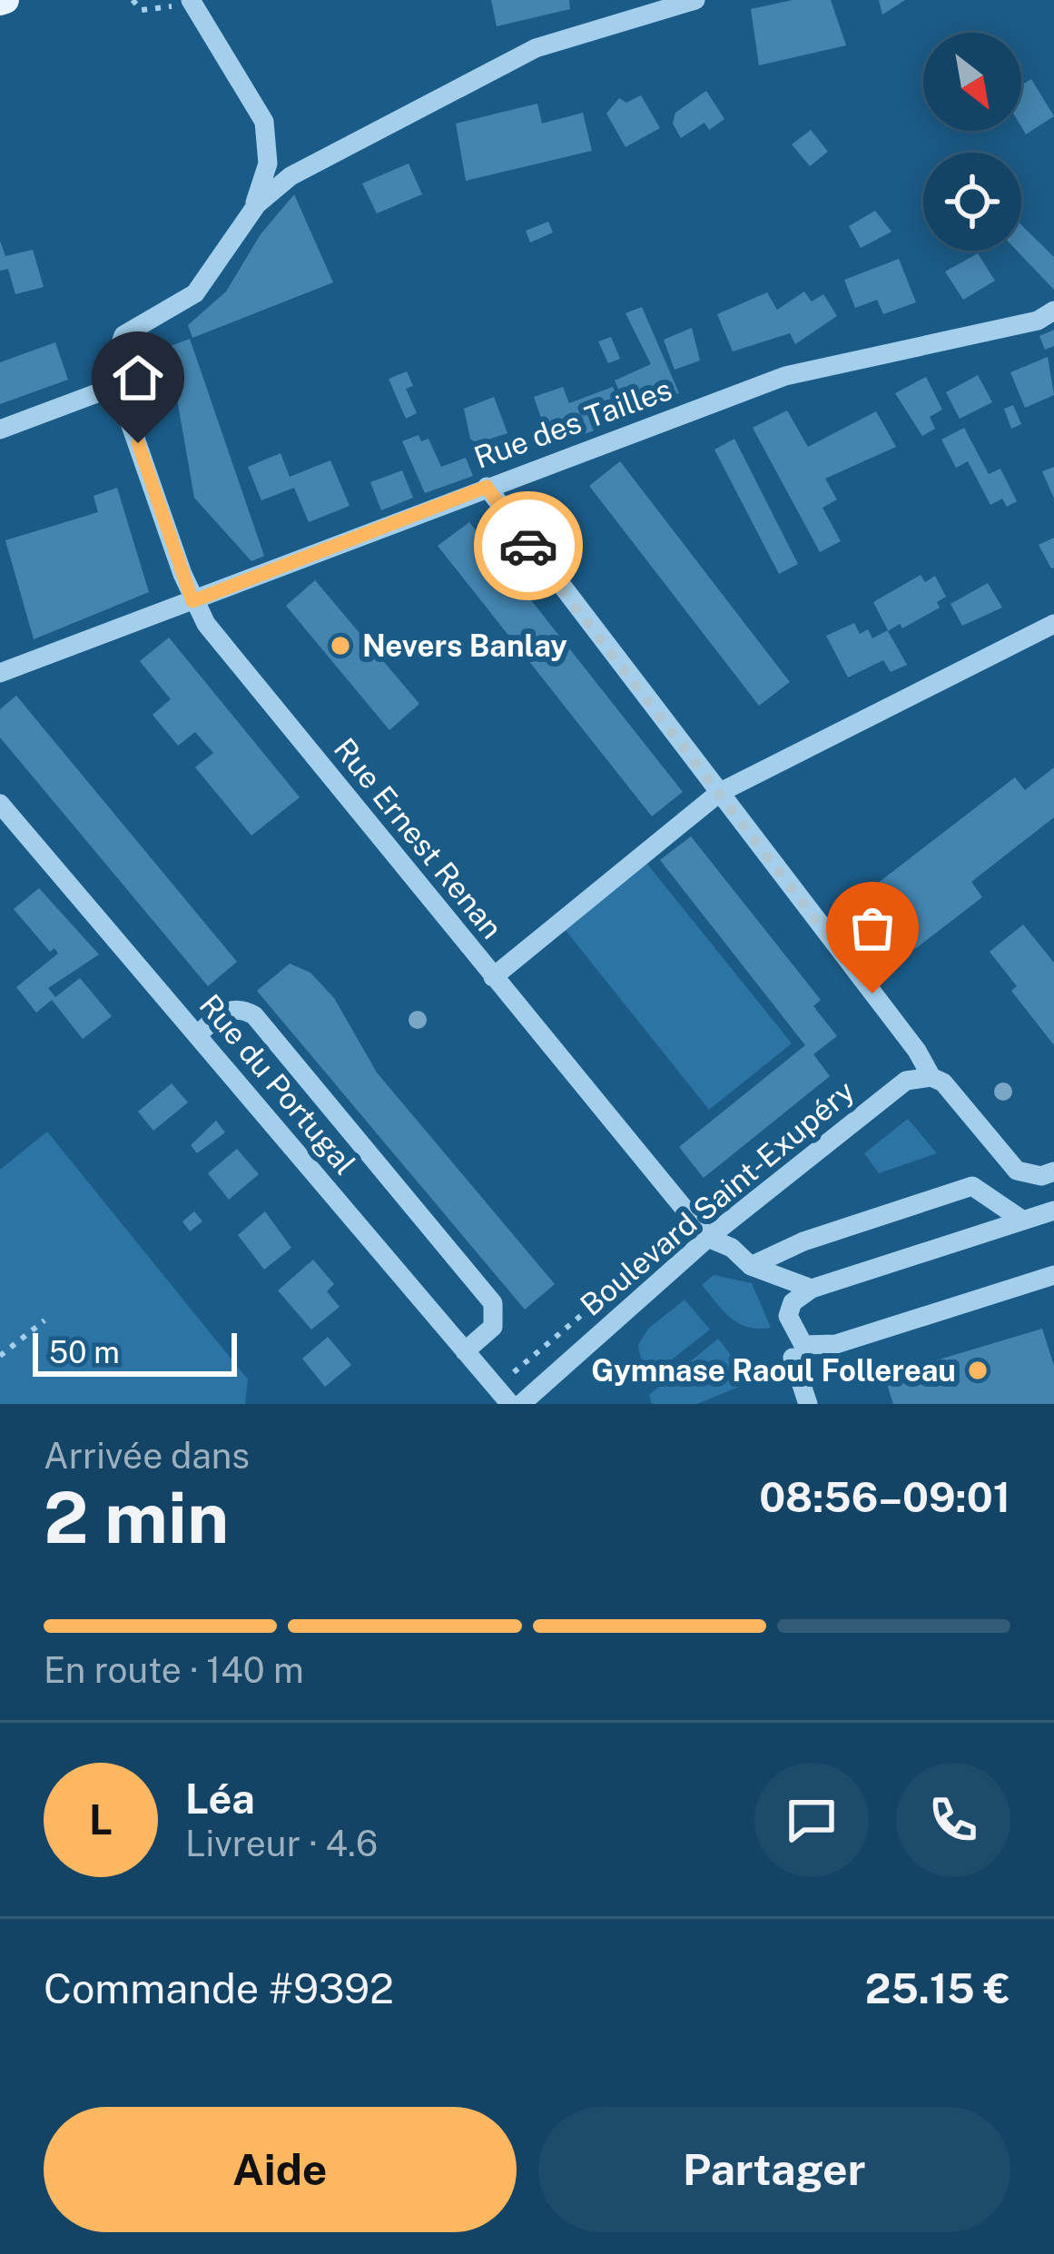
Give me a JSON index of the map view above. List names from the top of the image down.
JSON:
{
  "streets": {
    "street": [
      "Rue des Tailles",
      "Rue Ernest Renan",
      "Rue du Portugal",
      "Boulevard Saint-Exupéry"
    ]
  },
  "crossings": [
    ["Rue des Tailles", "Rue Ernest Renan"],
    ["Rue Ernest Renan", "Boulevard Saint-Exupéry"]
  ],
  "places": ["Nevers Banlay", "Gymnase Raoul Follereau"],
  "scale_bar": "50 m",
  "north": "bottom right",
  "page": {
    "scale": "50 m",
    "heading": ["2 min", "Arrivée dans", "08:56–09:01"],
    "panel": [
      "Léa",
      "Livreur · 4.6",
      "Commande #9392",
      "25.15 €"
    ],
    "bar": "En route · 140 m",
    "round": "L",
    "buttons": ["Aide", "Partager"]
  }
}
